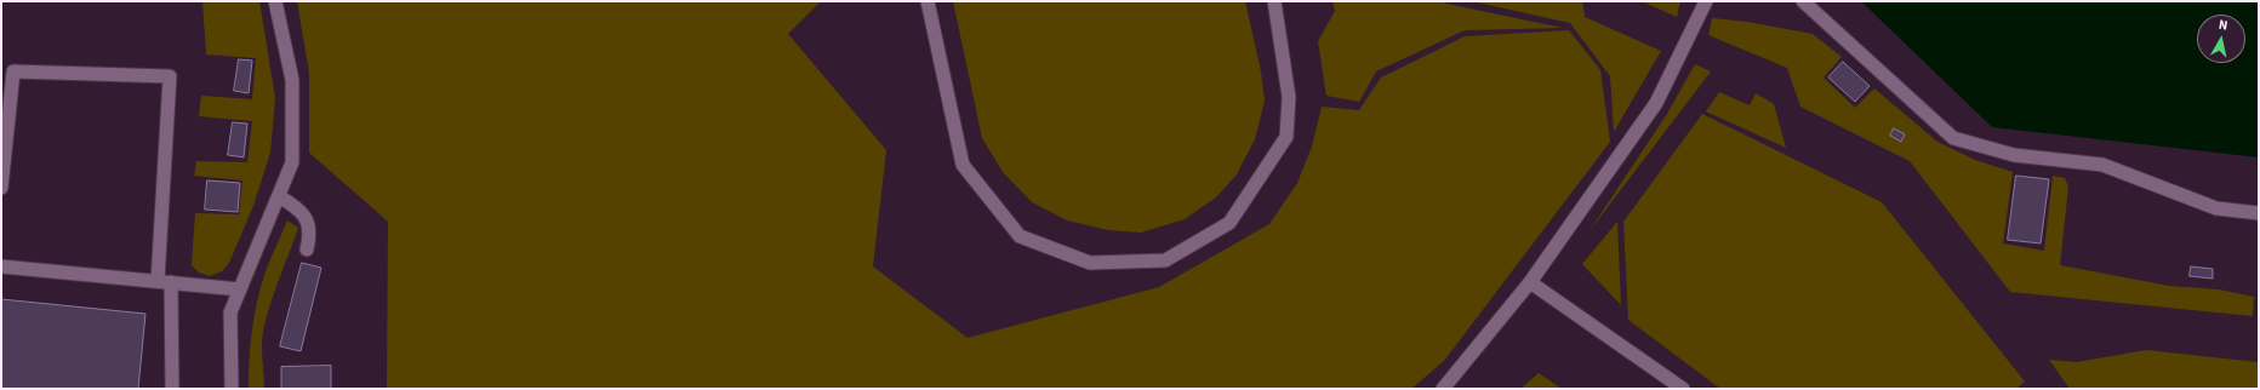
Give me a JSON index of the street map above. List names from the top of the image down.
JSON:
{
  "north": "top"
}
